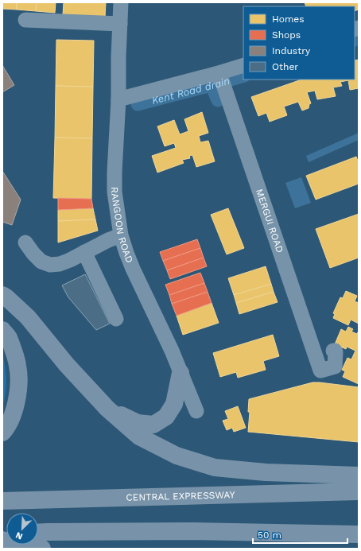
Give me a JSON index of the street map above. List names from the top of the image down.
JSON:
{
  "streets": {
    "highway": ["CENTRAL EXPRESSWAY"],
    "street": ["MERGUI ROAD", "RANGOON ROAD"]
  },
  "water": ["Kent Road drain"],
  "legend": [
    "Homes",
    "Shops",
    "Industry",
    "Other"
  ],
  "scale_bar": "50 m",
  "north": "bottom left"
}
